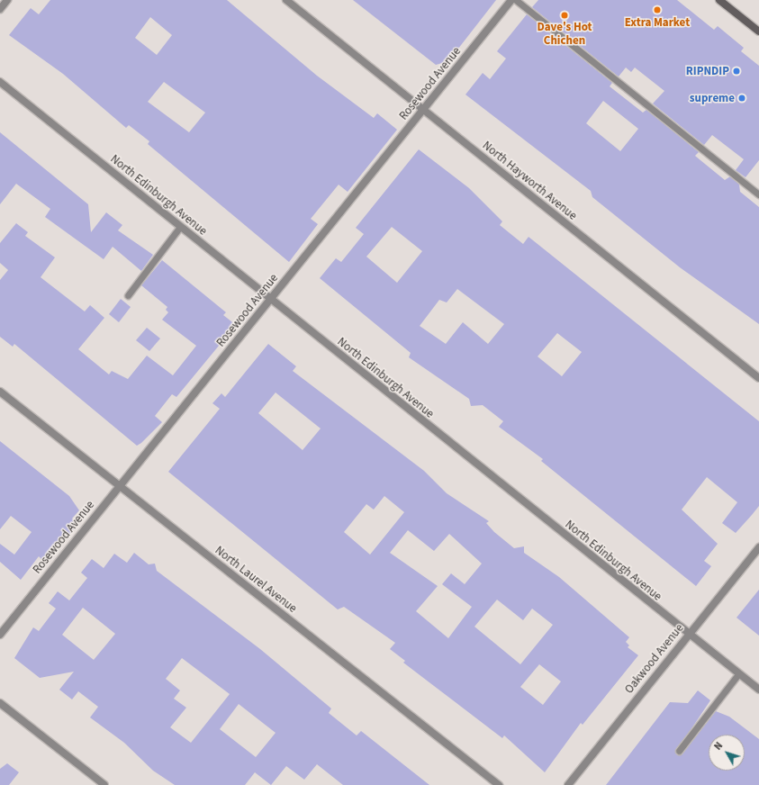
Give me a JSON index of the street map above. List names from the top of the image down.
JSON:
{
  "streets": {
    "street": [
      "Rosewood Avenue",
      "North Hayworth Avenue",
      "North Edinburgh Avenue",
      "North Laurel Avenue",
      "Oakwood Avenue"
    ]
  },
  "crossings": [
    ["Rosewood Avenue", "North Hayworth Avenue"],
    ["Rosewood Avenue", "North Edinburgh Avenue"],
    ["Rosewood Avenue", "North Laurel Avenue"],
    ["North Edinburgh Avenue", "Oakwood Avenue"]
  ],
  "places": [
    "Extra Market",
    "Dave's Hot Chichen",
    "RIPNDIP",
    "supreme"
  ],
  "north": "top left"
}
